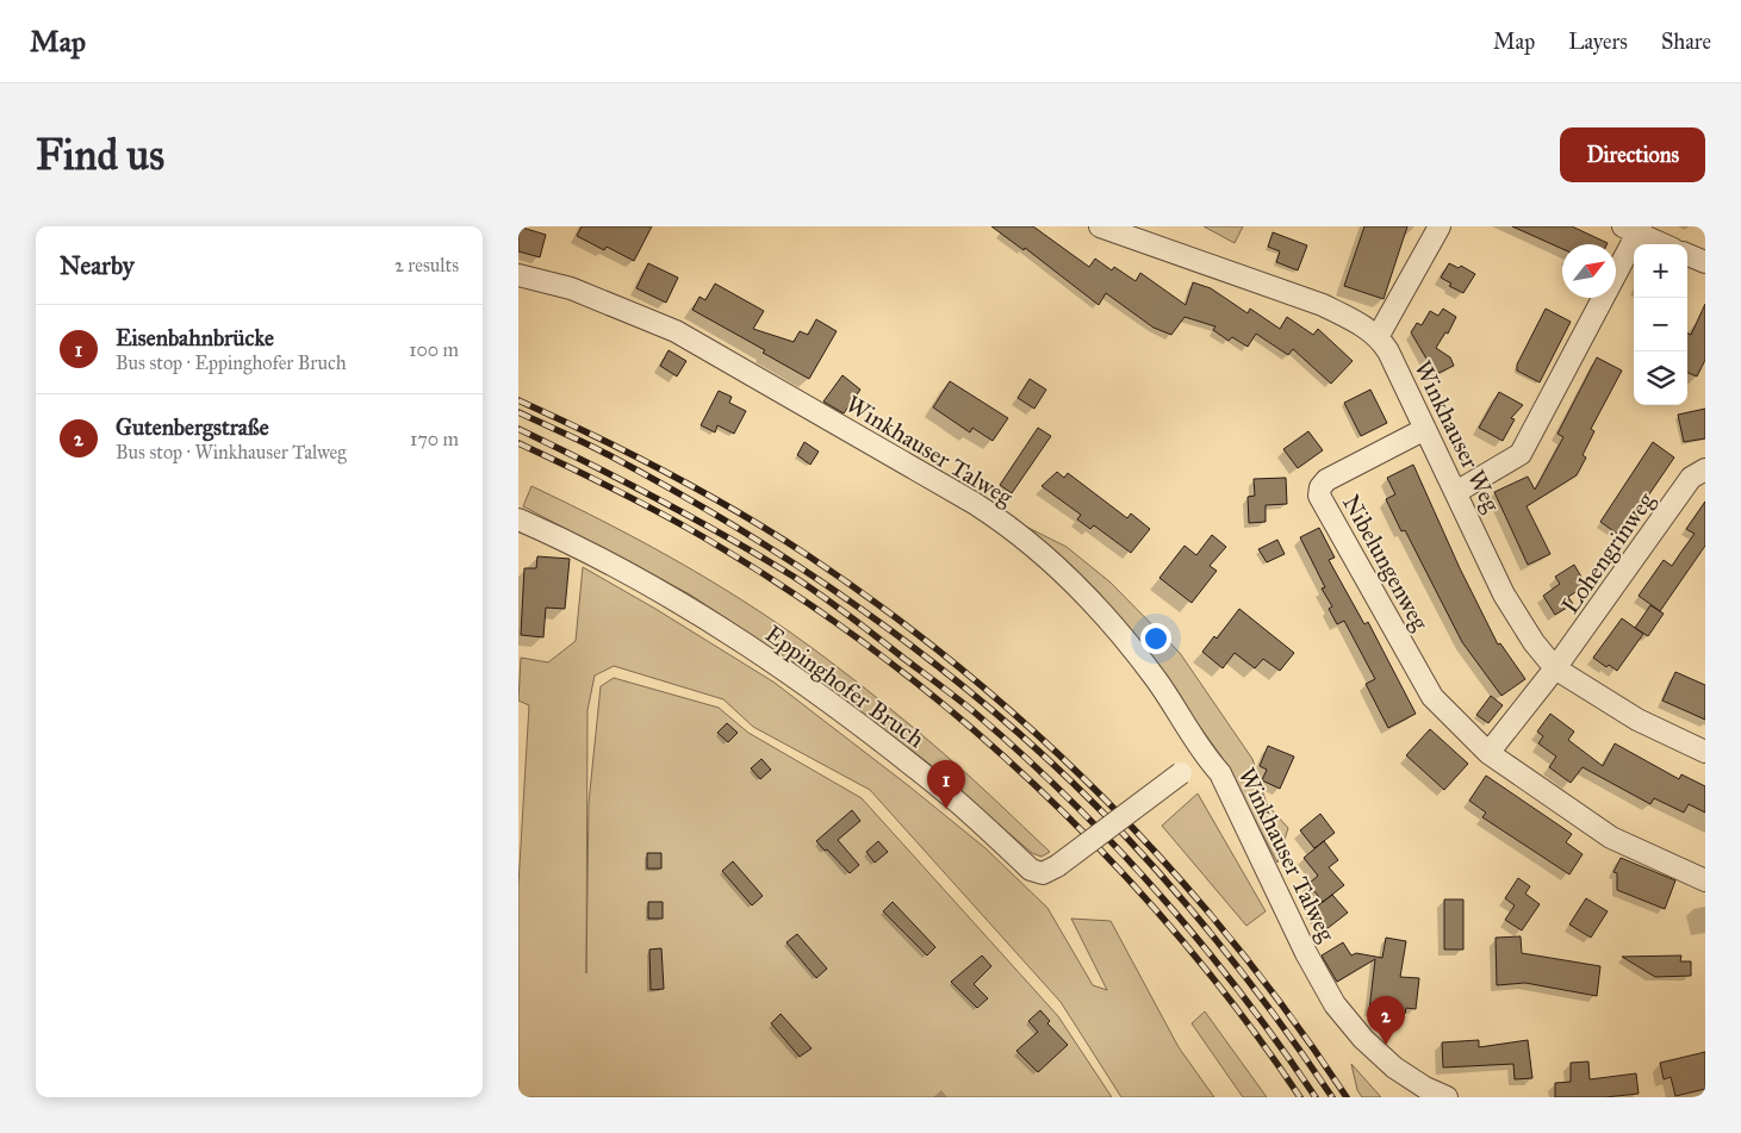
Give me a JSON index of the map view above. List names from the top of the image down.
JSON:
{
  "streets": {
    "street": [
      "Winkhauser Weg",
      "Winkhauser Talweg",
      "Lohengrinweg",
      "Nibelungenweg",
      "Eppinghofer Bruch"
    ]
  },
  "crossings": [
    ["Winkhauser Weg", "Lohengrinweg"],
    ["Winkhauser Weg", "Nibelungenweg"],
    ["Winkhauser Talweg", "Eppinghofer Bruch"]
  ],
  "north": "top right",
  "page": {
    "header": "Map",
    "nav": ["Map", "Layers", "Share"],
    "buttons": "Directions",
    "title": "Find us",
    "heading": ["Nearby", "2 results"],
    "map_buttons": ["+", "−"],
    "list": [
      {
        "mark": "1",
        "name": "Eisenbahnbrücke",
        "note": "Bus stop · Eppinghofer Bruch",
        "value": "100 m"
      },
      {
        "mark": "2",
        "name": "Gutenbergstraße",
        "note": "Bus stop · Winkhauser Talweg",
        "value": "170 m"
      }
    ],
    "pins": ["1", "2"]
  }
}
